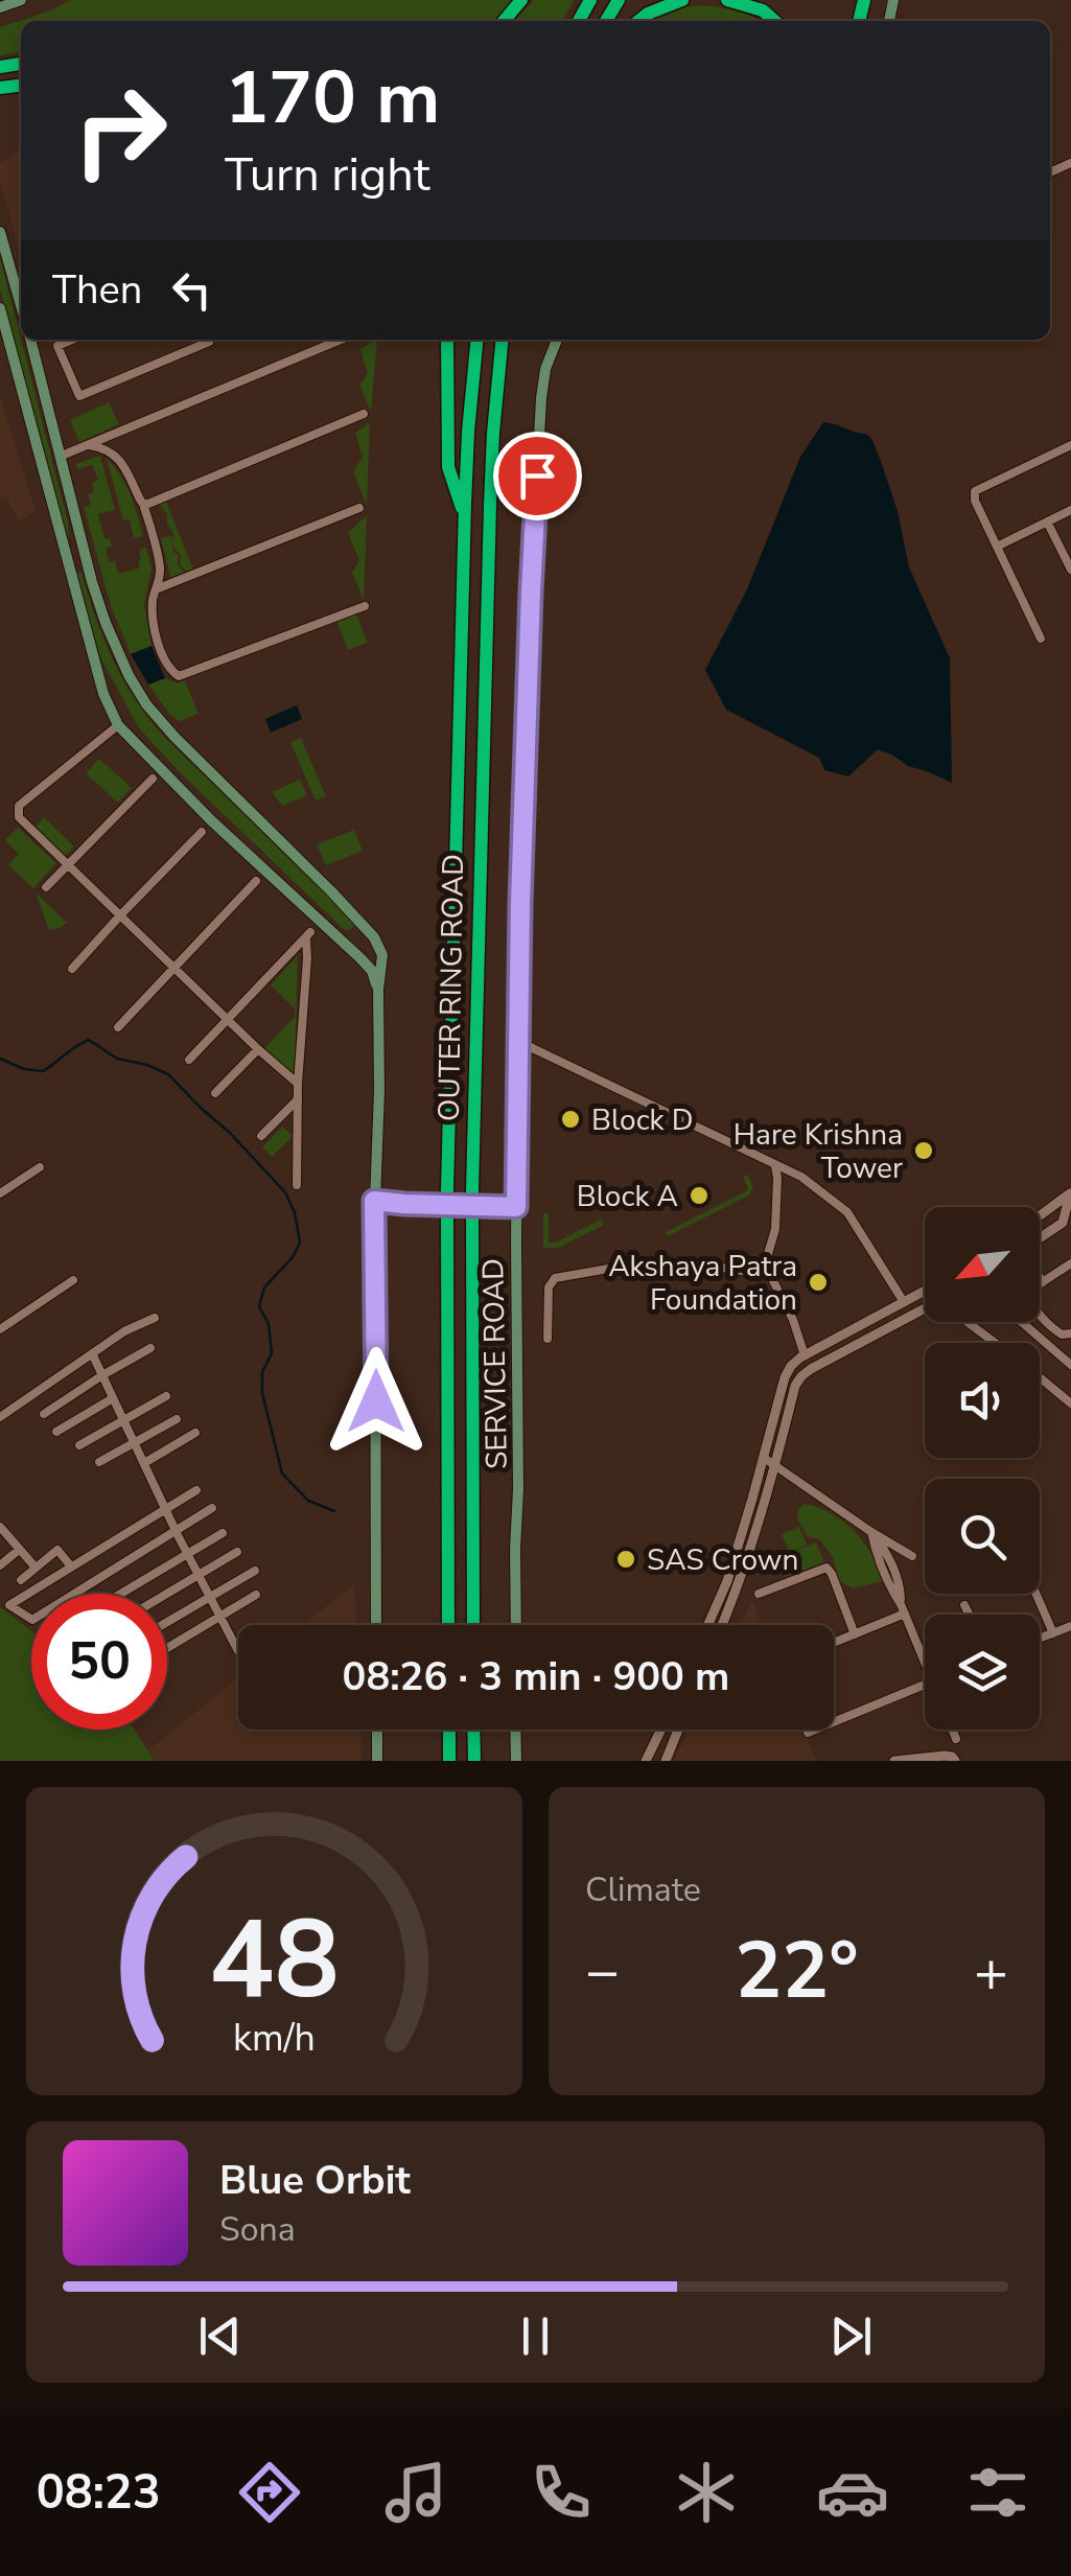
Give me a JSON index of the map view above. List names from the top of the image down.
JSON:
{
  "streets": {
    "highway": ["OUTER RING ROAD"],
    "main road": ["SERVICE ROAD"]
  },
  "places": [
    "Block D",
    "Hare Krishna Tower",
    "Block A",
    "Akshaya Patra Foundation",
    "SAS Crown"
  ],
  "north": "bottom left",
  "page": {
    "turn": ["170 m", "Turn right"],
    "then": "Then",
    "limit": "50",
    "trip": "08:26 · 3 min · 900 m",
    "tile": "Climate",
    "heat": ["−", "22°", "+"],
    "song": ["Blue Orbit", "Sona"],
    "tabs": "08:23",
    "gauge": ["48", "km/h"]
  }
}
